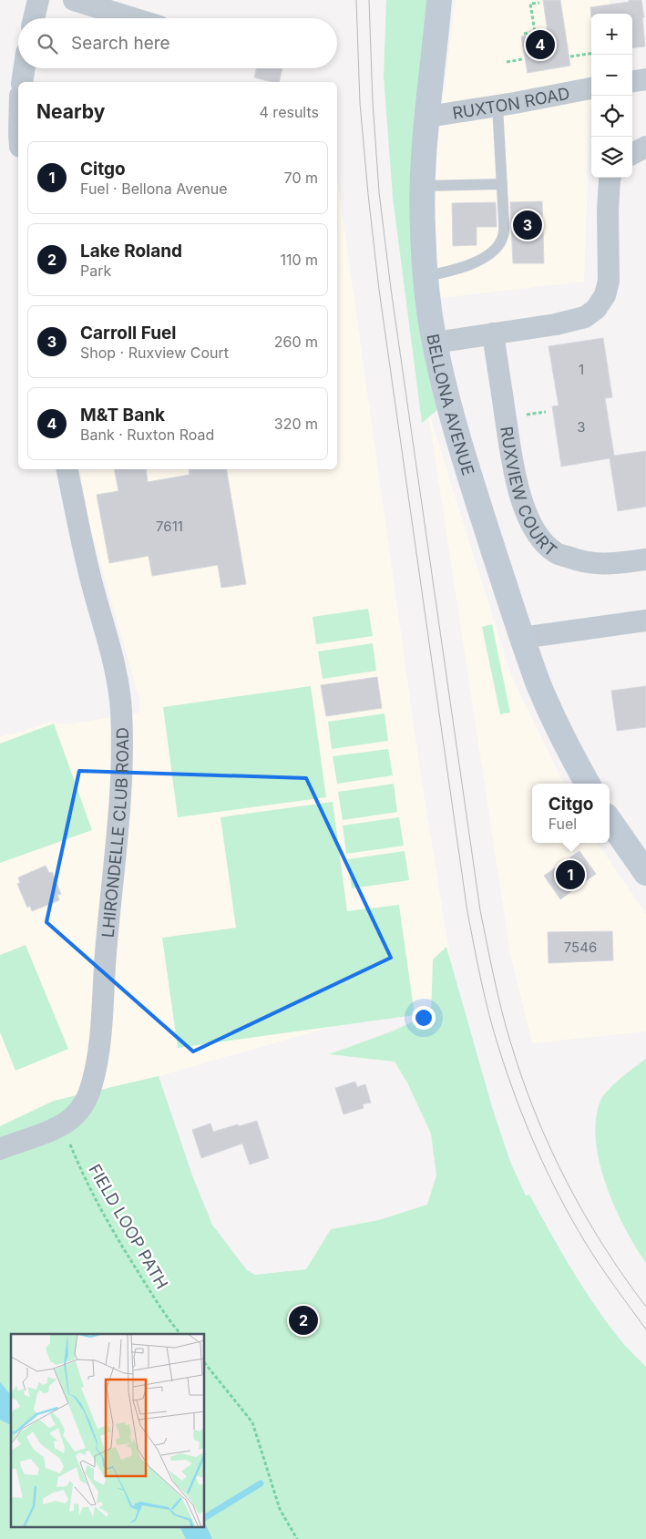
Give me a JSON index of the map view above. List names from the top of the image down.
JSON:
{
  "streets": {
    "main road": ["BELLONA AVENUE"],
    "street": ["RUXTON ROAD", "RUXVIEW COURT", "LHIRONDELLE CLUB ROAD"],
    "path": ["FIELD LOOP PATH"]
  },
  "crossings": [
    ["RUXTON ROAD", "BELLONA AVENUE"],
    ["LHIRONDELLE CLUB ROAD", "FIELD LOOP PATH"]
  ],
  "house_numbers": [
    "1",
    "3",
    "7611",
    "7546"
  ],
  "page": {
    "map_buttons": ["+", "−"],
    "search": "Search here",
    "pins": [
      "4",
      "3",
      "1",
      "2"
    ],
    "heading": ["Nearby", "4 results"],
    "list": [
      {
        "mark": "1",
        "name": "Citgo",
        "note": "Fuel · Bellona Avenue",
        "value": "70 m"
      },
      {
        "mark": "2",
        "name": "Lake Roland",
        "note": "Park",
        "value": "110 m"
      },
      {
        "mark": "3",
        "name": "Carroll Fuel",
        "note": "Shop · Ruxview Court",
        "value": "260 m"
      },
      {
        "mark": "4",
        "name": "M&T Bank",
        "note": "Bank · Ruxton Road",
        "value": "320 m"
      }
    ],
    "popup": ["Citgo", "Fuel"]
  }
}
